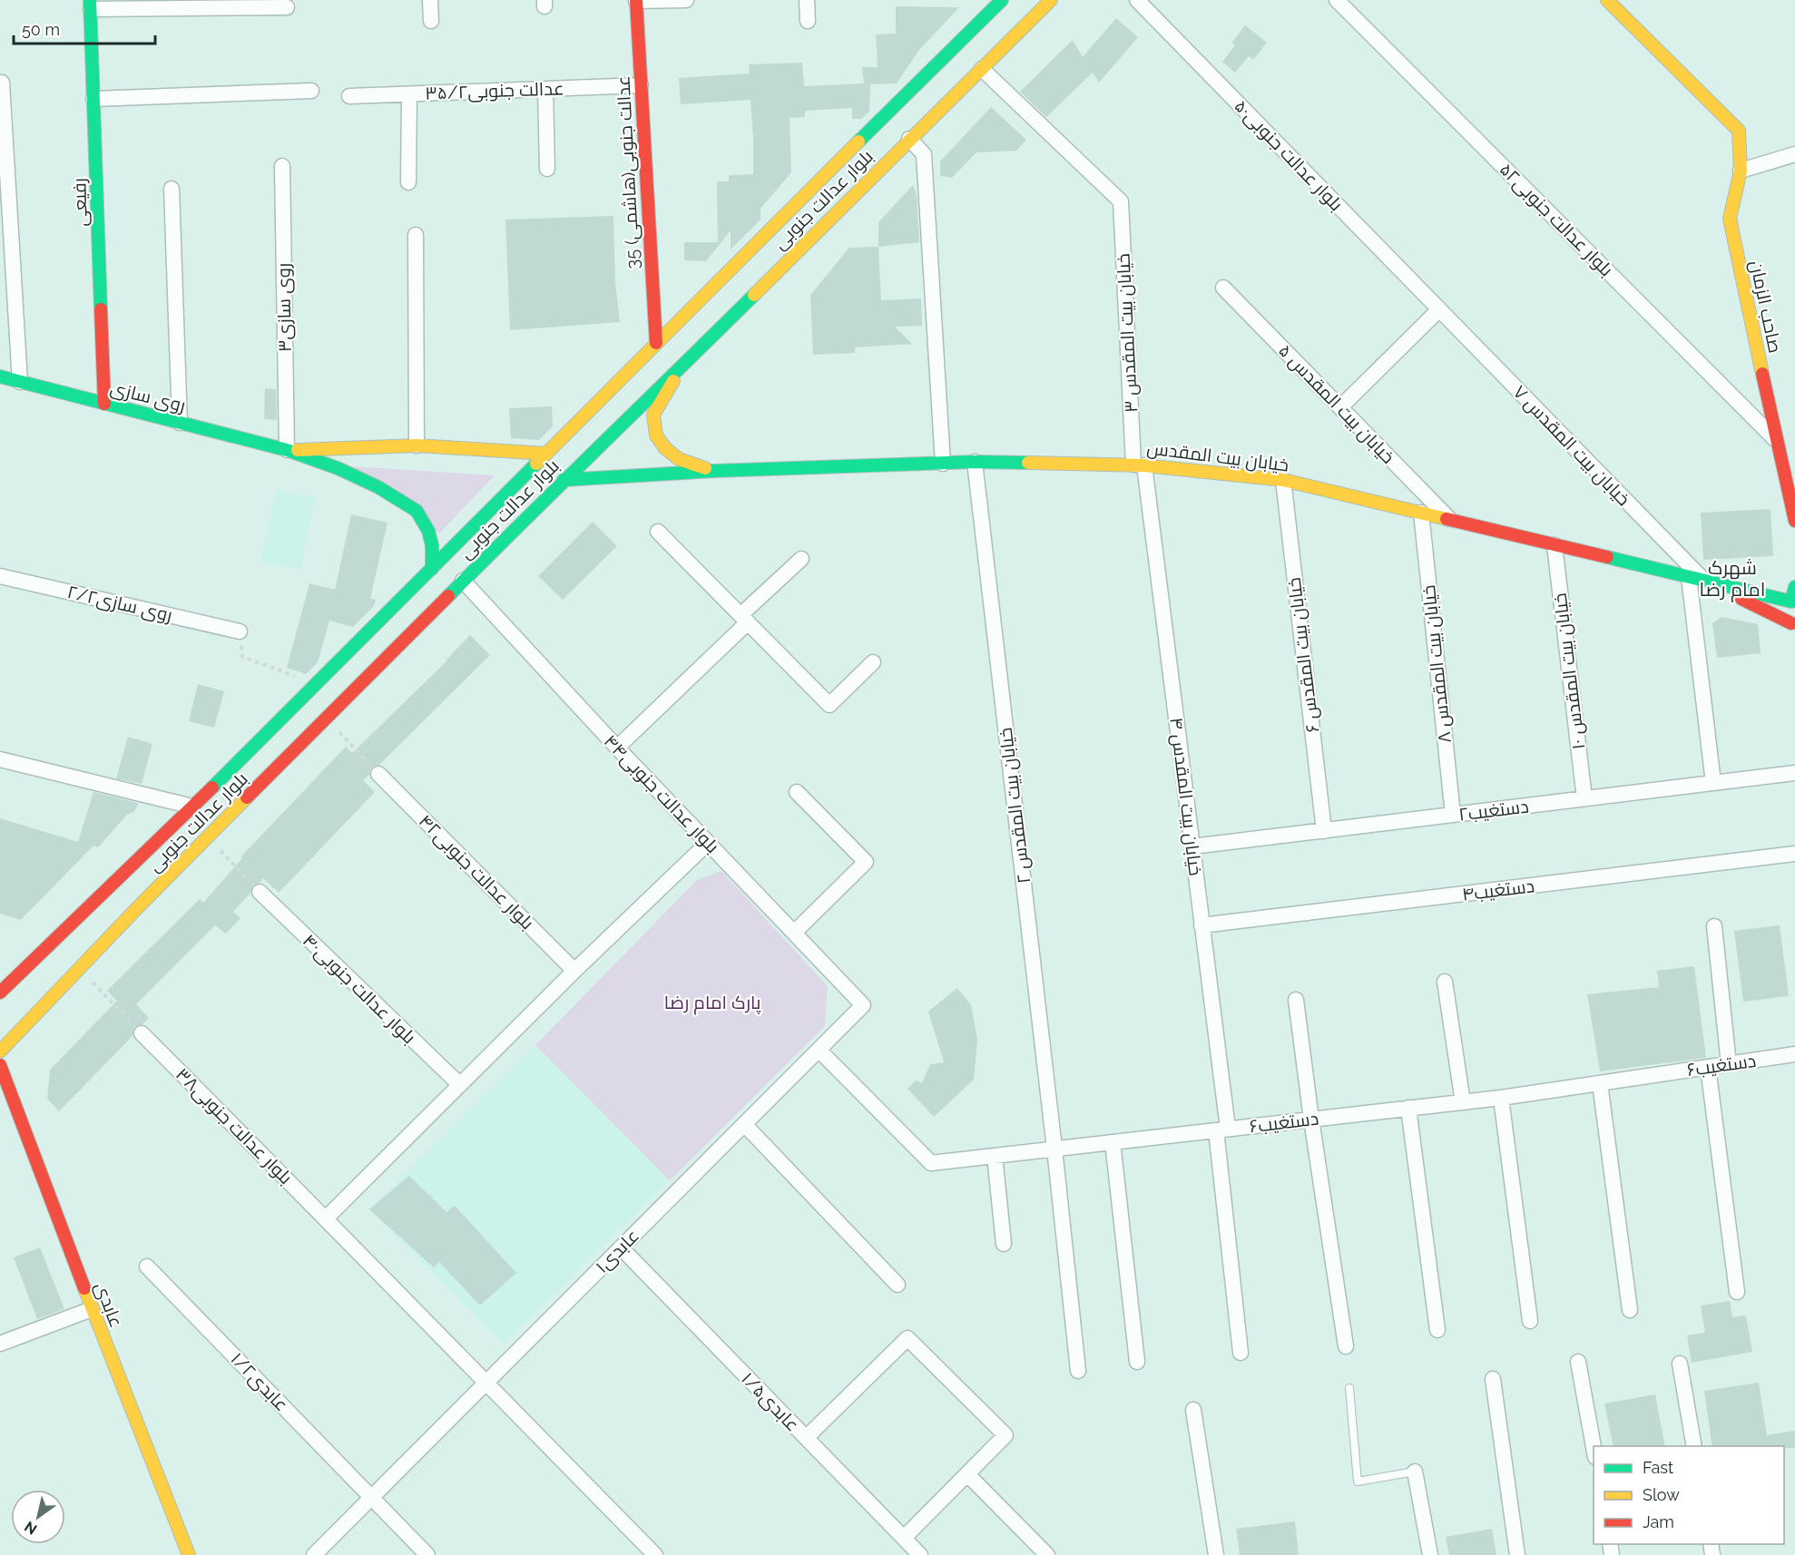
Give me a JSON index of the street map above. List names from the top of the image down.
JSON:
{
  "streets": {
    "street": [
      "عدالت جنوبی۳۵/۲",
      "بلوار عدالت جنوبی۵۰",
      "35 عدالت جنوبی(هاشمی)",
      "بلوار عدالت جنوبی",
      "رفیعی",
      "بلوار عدالت جنوبی۵۲",
      "صاحب الزمان",
      "روی سازی۳",
      "خیابان بیت المقدس ۳",
      "روی سازی",
      "خیابان بیت المقدس ۵",
      "خیابان بیت المقدس ۷",
      "خیابان بیت المقدس",
      "روی سازی۲/۲",
      "خیابان بیت المقدس ۶",
      "خیابان بیت المقدس ۸",
      "خیابان بیت المقدس ۱۰",
      "بلوار عدالت جنوبی۴۴",
      "خیابان بیت المقدس ۴",
      "خیابان بیت المقدس ۲",
      "۲دستغیب",
      "بلوار عدالت جنوبی۴۲",
      "دستغیب۴",
      "بلوار عدالت جنوبی۴۰",
      "دستغیب۶",
      "بلوار عدالت جنوبی۳۸",
      "۱عابدی",
      "عابدی",
      "عابدی۱/۲",
      "عابدی۱/۵"
    ]
  },
  "crossings": [
    ["عدالت جنوبی۳۵/۲", "35 عدالت جنوبی(هاشمی)"],
    ["بلوار عدالت جنوبی۵۰", "خیابان بیت المقدس ۷"],
    ["35 عدالت جنوبی(هاشمی)", "بلوار عدالت جنوبی"],
    ["بلوار عدالت جنوبی", "خیابان بیت المقدس ۳"],
    ["بلوار عدالت جنوبی", "خیابان بیت المقدس"],
    ["بلوار عدالت جنوبی", "بلوار عدالت جنوبی۴۴"],
    ["رفیعی", "روی سازی"],
    ["بلوار عدالت جنوبی۵۲", "صاحب الزمان"],
    ["روی سازی۳", "روی سازی"],
    ["خیابان بیت المقدس ۳", "خیابان بیت المقدس"],
    ["خیابان بیت المقدس ۳", "خیابان بیت المقدس ۴"],
    ["خیابان بیت المقدس ۵", "خیابان بیت المقدس"],
    ["خیابان بیت المقدس ۷", "خیابان بیت المقدس"],
    ["خیابان بیت المقدس", "خیابان بیت المقدس ۶"],
    ["خیابان بیت المقدس", "خیابان بیت المقدس ۸"],
    ["خیابان بیت المقدس", "خیابان بیت المقدس ۱۰"],
    ["خیابان بیت المقدس", "خیابان بیت المقدس ۴"],
    ["خیابان بیت المقدس", "خیابان بیت المقدس ۲"],
    ["خیابان بیت المقدس ۶", "۲دستغیب"],
    ["خیابان بیت المقدس ۸", "۲دستغیب"],
    ["خیابان بیت المقدس ۱۰", "۲دستغیب"],
    ["بلوار عدالت جنوبی۴۴", "۱عابدی"],
    ["خیابان بیت المقدس ۴", "۲دستغیب"],
    ["خیابان بیت المقدس ۴", "دستغیب۴"],
    ["خیابان بیت المقدس ۴", "دستغیب۶"],
    ["خیابان بیت المقدس ۲", "دستغیب۶"],
    ["دستغیب۶", "۱عابدی"],
    ["بلوار عدالت جنوبی۳۸", "۱عابدی"],
    ["۱عابدی", "عابدی۱/۲"],
    ["۱عابدی", "عابدی۱/۵"]
  ],
  "districts": ["شهرک امام رضا"],
  "parks": ["پارک امام رضا"],
  "legend": ["Fast", "Slow", "Jam"],
  "scale_bar": "50 m",
  "north": "bottom left"
}
